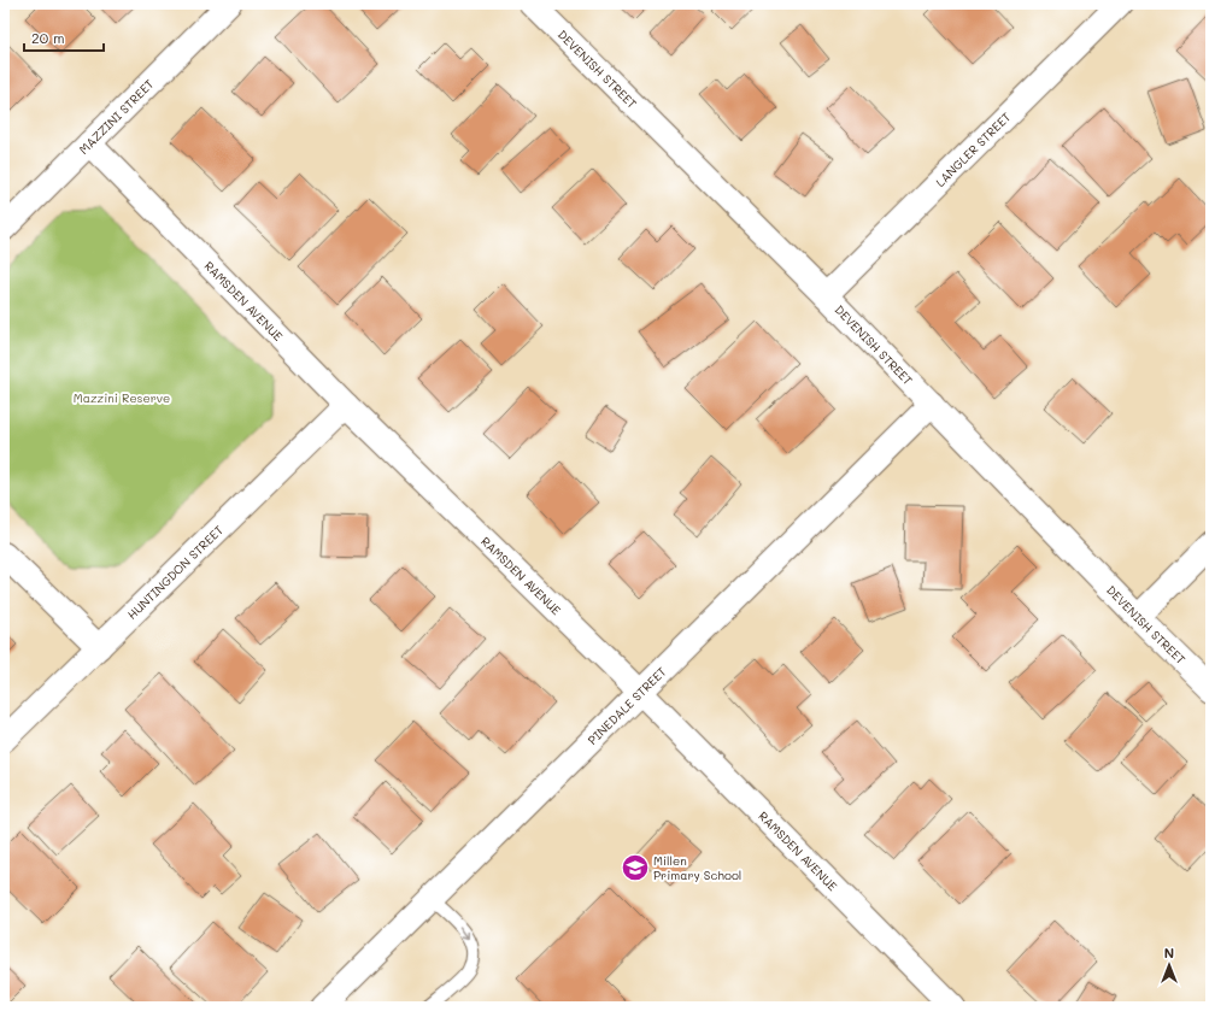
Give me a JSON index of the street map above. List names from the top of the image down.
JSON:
{
  "streets": {
    "street": [
      "DEVENISH STREET",
      "MAZZINI STREET",
      "LANGLER STREET",
      "RAMSDEN AVENUE",
      "HUNTINGDON STREET",
      "PINEDALE STREET"
    ]
  },
  "crossings": [
    ["DEVENISH STREET", "LANGLER STREET"],
    ["DEVENISH STREET", "PINEDALE STREET"],
    ["MAZZINI STREET", "RAMSDEN AVENUE"],
    ["RAMSDEN AVENUE", "HUNTINGDON STREET"],
    ["RAMSDEN AVENUE", "PINEDALE STREET"]
  ],
  "parks": ["Mazzini Reserve"],
  "places": {
    "school or university": ["Millen Primary School"]
  },
  "scale_bar": "20 m",
  "north": "top"
}
